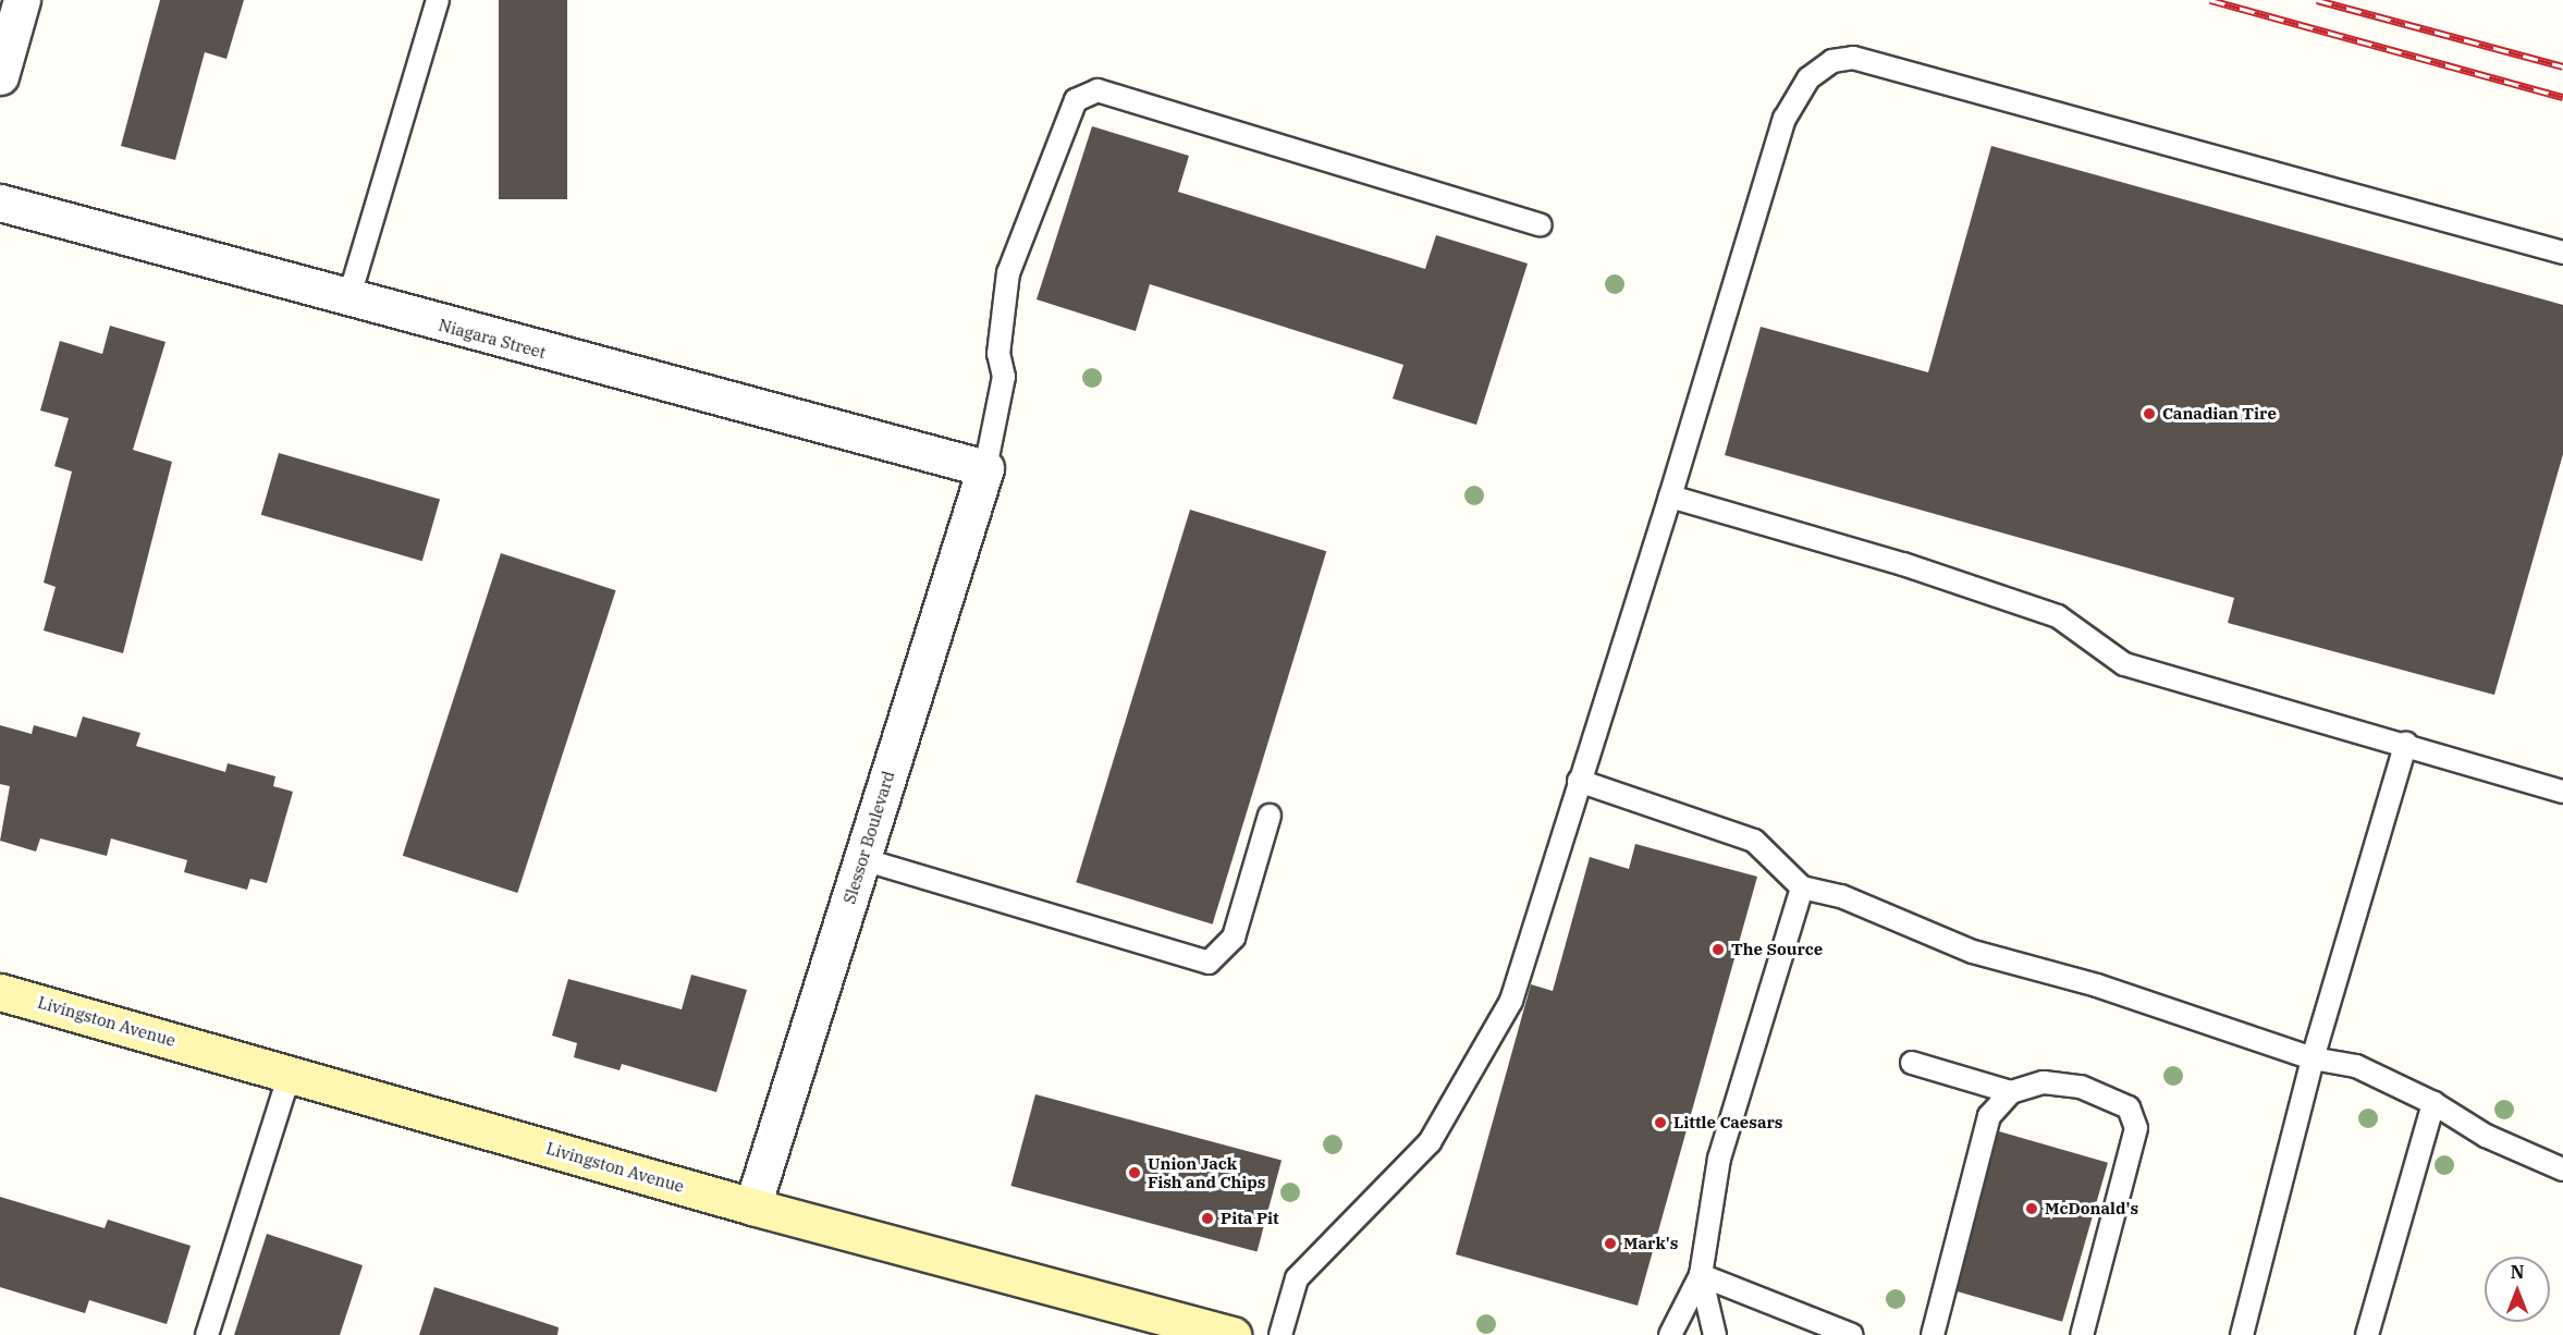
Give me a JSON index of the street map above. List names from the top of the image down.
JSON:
{
  "streets": {
    "main road": ["Livingston Avenue"],
    "street": ["Niagara Street", "Slessor Boulevard"]
  },
  "crossings": [
    ["Niagara Street", "Slessor Boulevard"],
    ["Slessor Boulevard", "Livingston Avenue"]
  ],
  "places": [
    "Canadian Tire",
    "The Source",
    "Little Caesars",
    "Union Jack Fish and Chips",
    "McDonald's",
    "Pita Pit",
    "Mark's"
  ],
  "north": "top"
}
